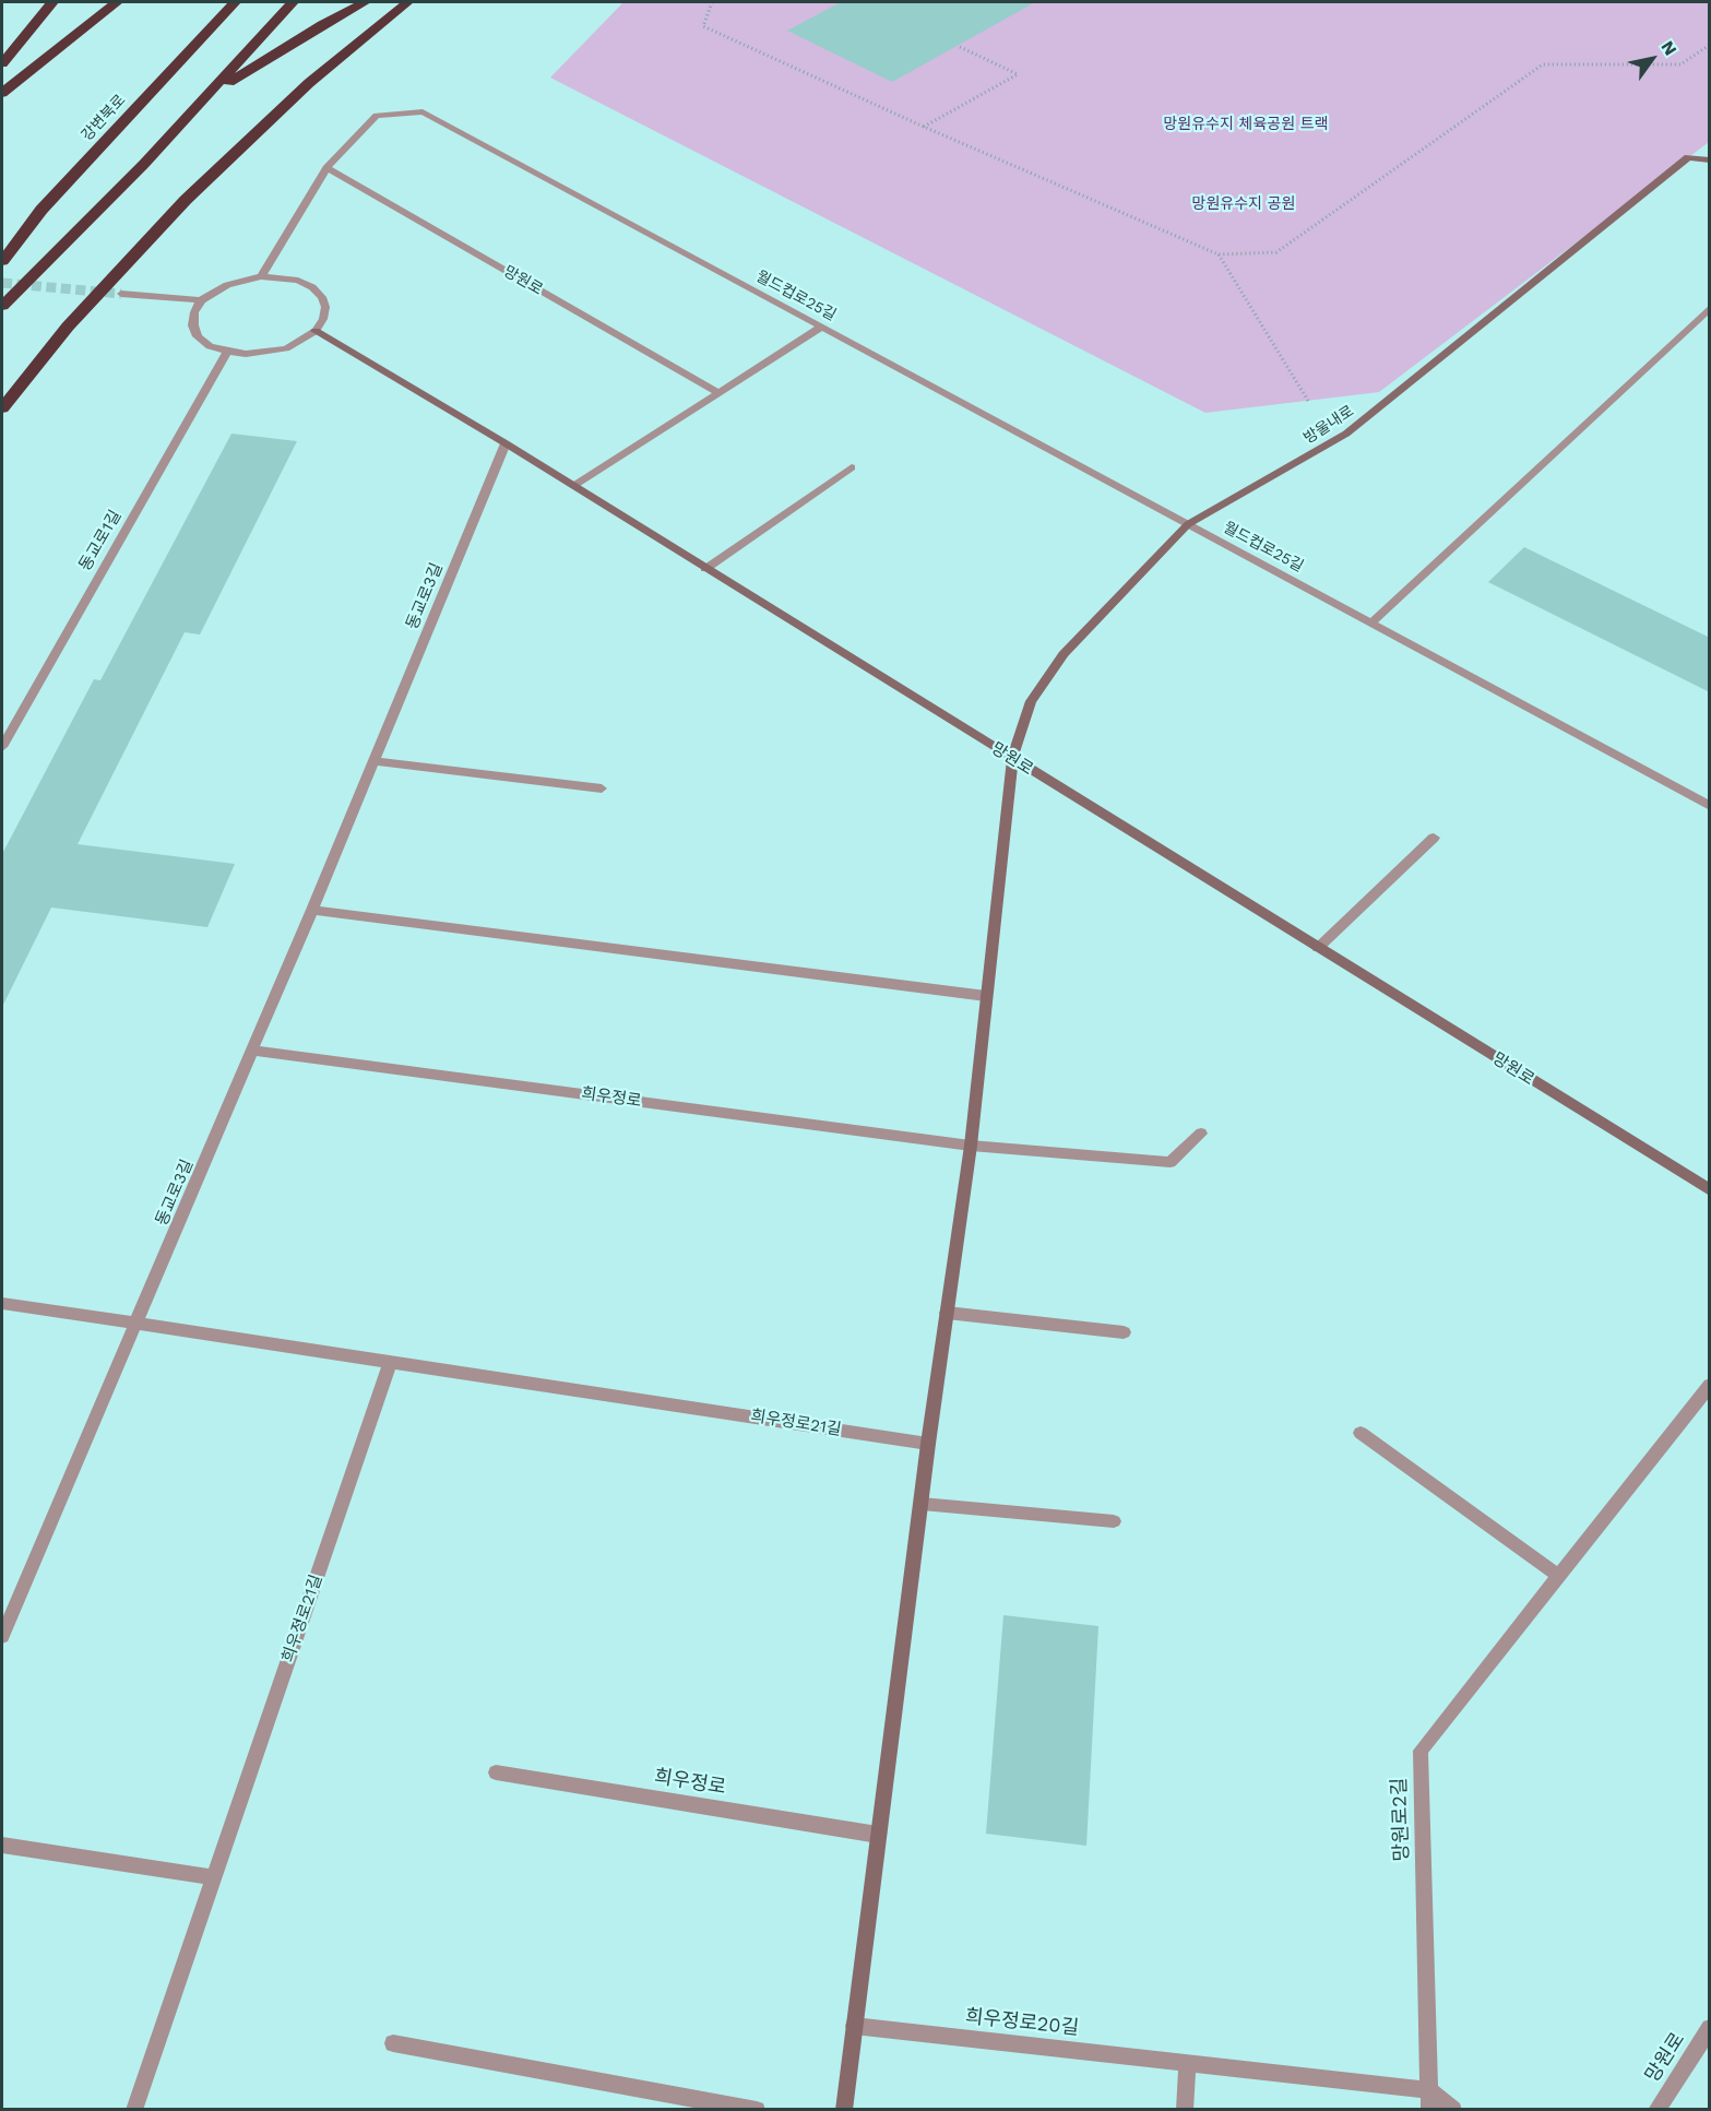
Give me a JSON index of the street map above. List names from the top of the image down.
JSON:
{
  "streets": {
    "highway": ["강변북로"],
    "street": [
      "망원로",
      "월드컵로25길",
      "방울내로",
      "동교로1길",
      "동교로3길",
      "희우정로",
      "희우정로21길",
      "망원로2길",
      "희우정로20길"
    ]
  },
  "crossings": [
    ["망원로", "월드컵로25길"],
    ["망원로", "방울내로"],
    ["망원로", "동교로1길"],
    ["망원로", "동교로3길"],
    ["월드컵로25길", "방울내로"],
    ["월드컵로25길", "동교로1길"],
    ["동교로3길", "희우정로"],
    ["동교로3길", "희우정로21길"],
    ["망원로2길", "희우정로20길"]
  ],
  "parks": ["망원유수지 체육공원 트랙", "망원유수지 공원"],
  "north": "top right"
}
